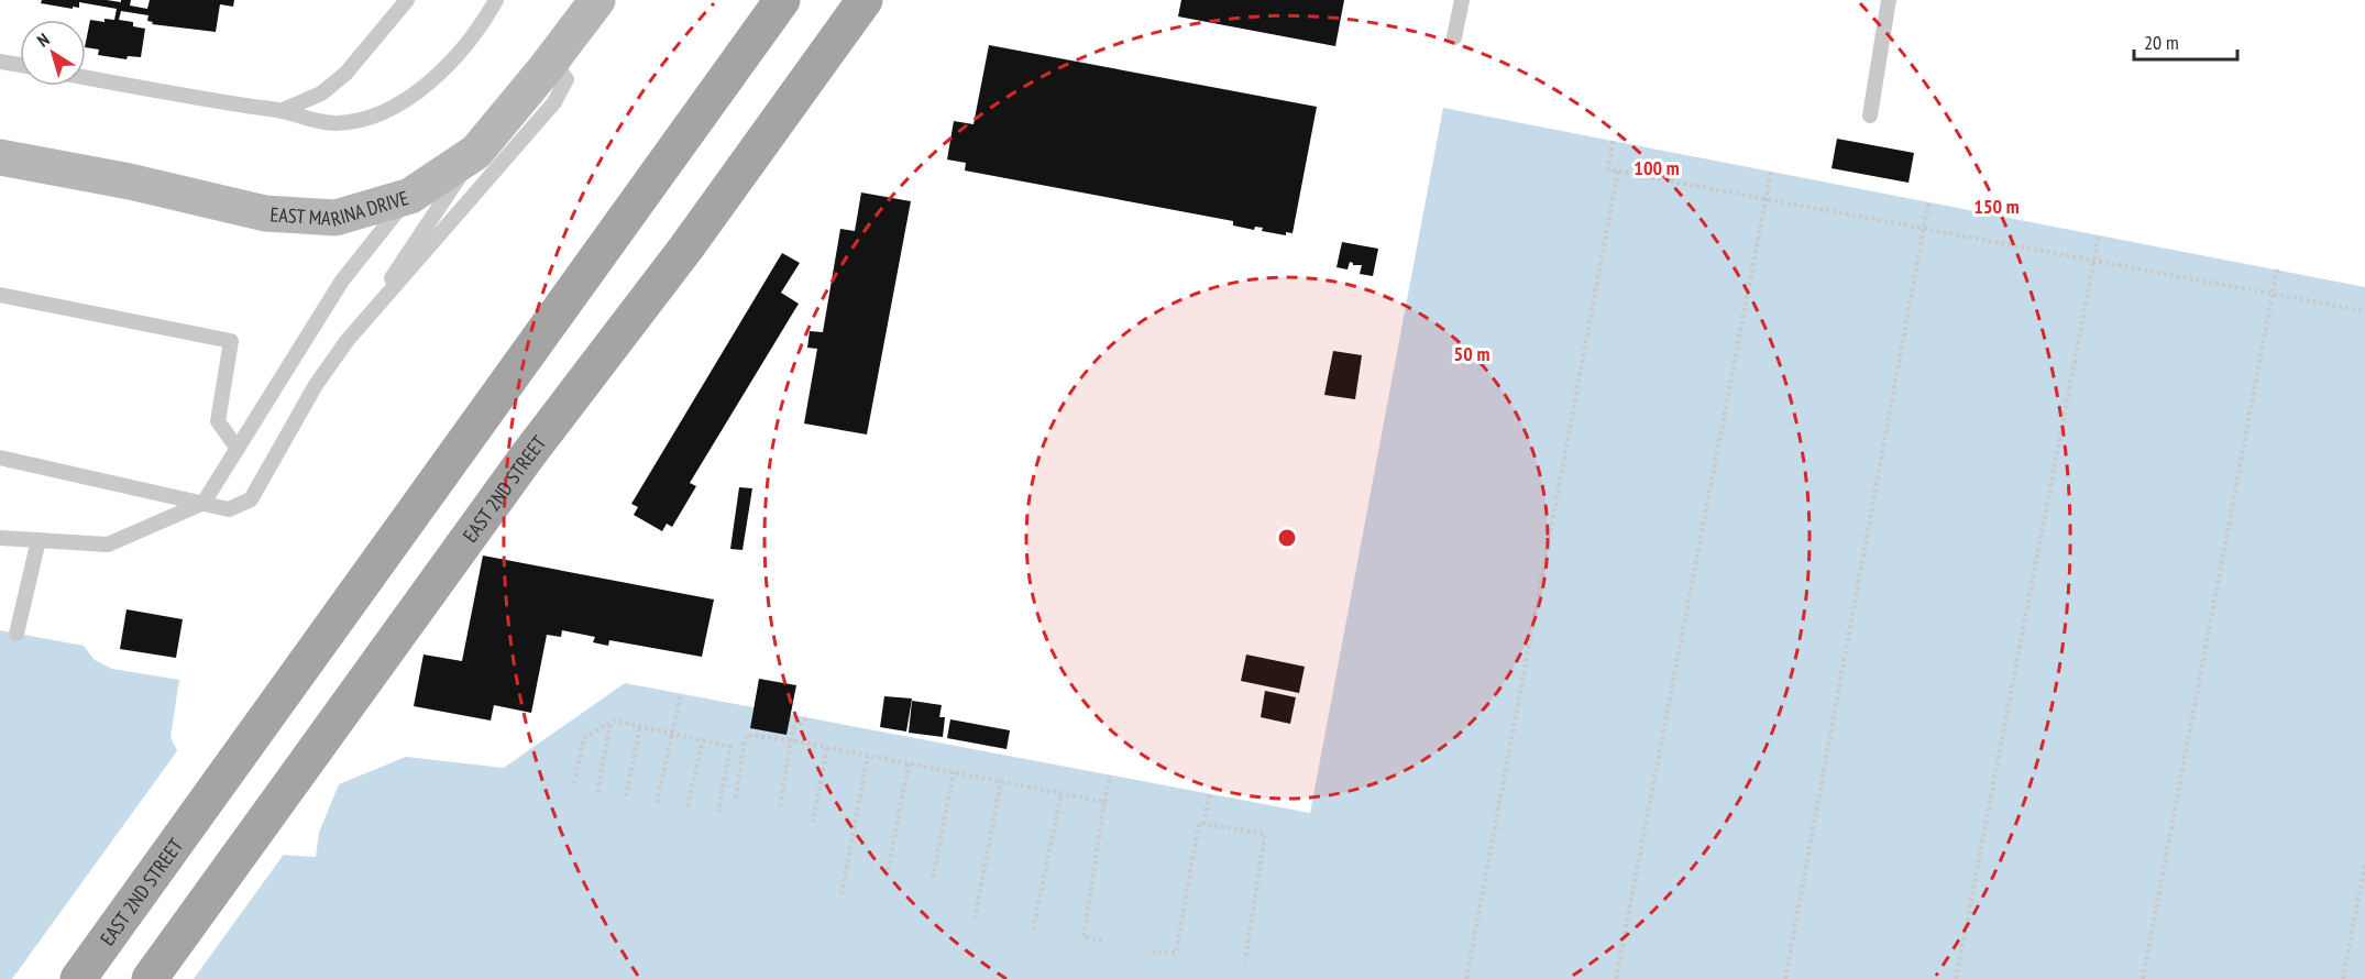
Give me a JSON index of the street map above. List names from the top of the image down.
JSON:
{
  "streets": {
    "main road": ["EAST 2ND STREET"],
    "street": ["EAST MARINA DRIVE"]
  },
  "scale_bar": "20 m",
  "north": "top left",
  "rings": ["100 m", "150 m", "50 m"]
}
